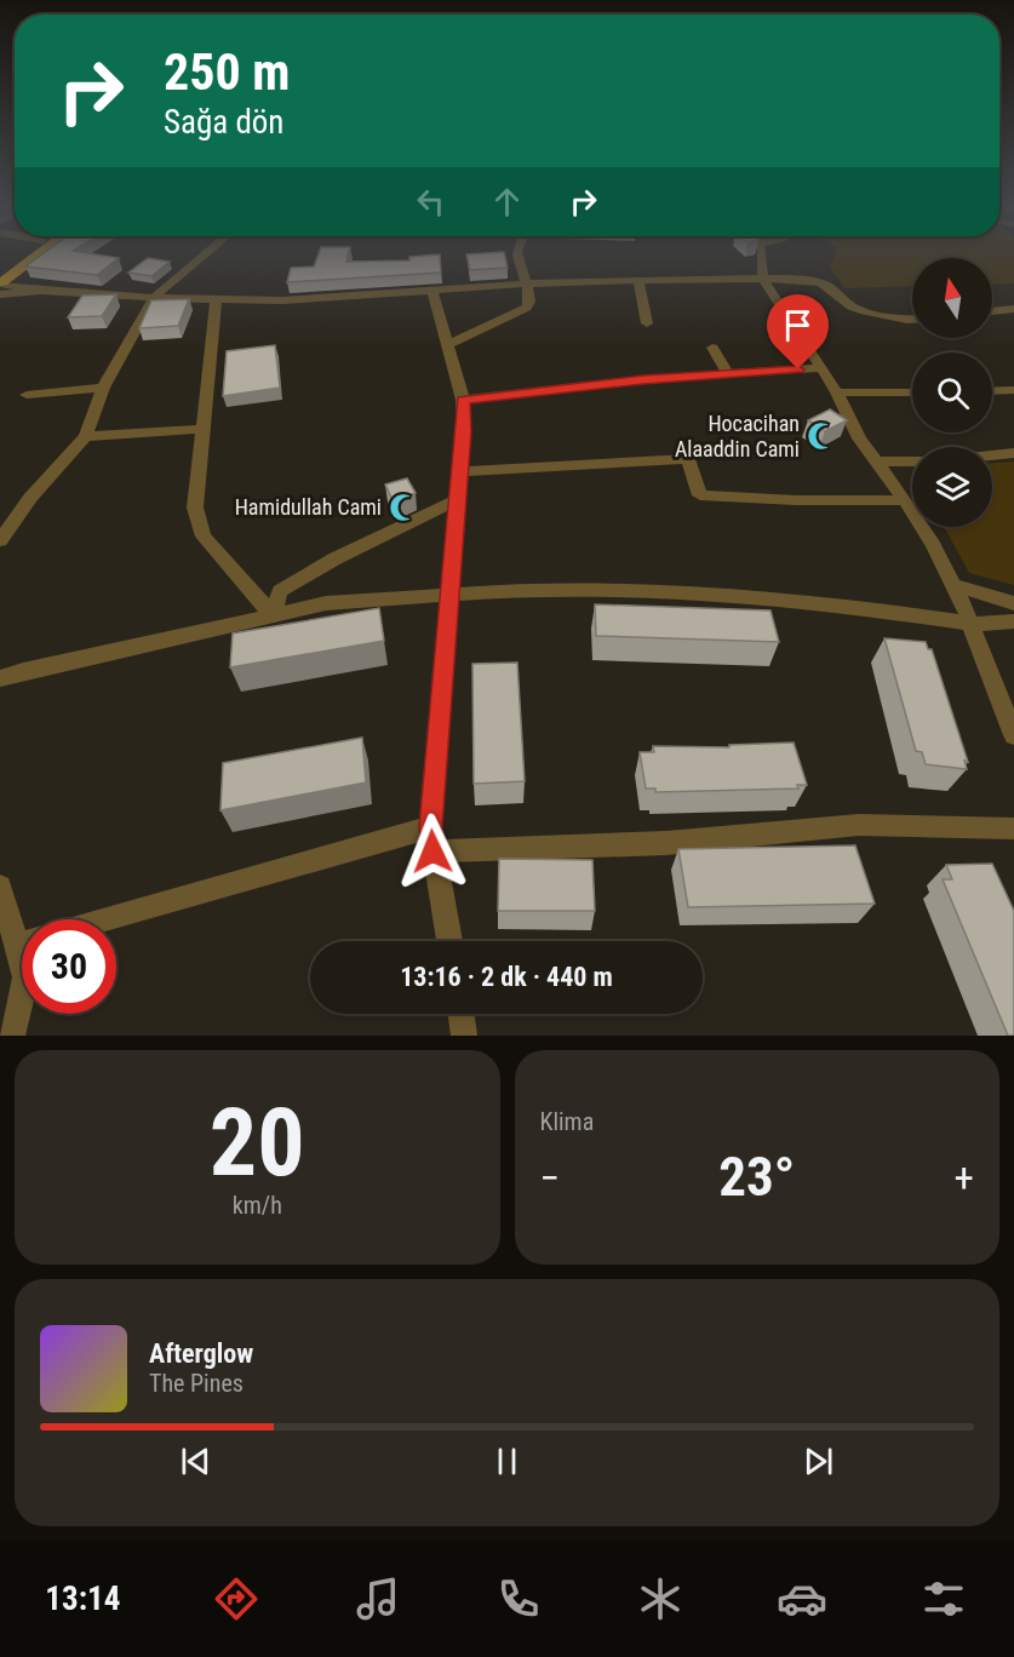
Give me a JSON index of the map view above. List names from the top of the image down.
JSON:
{
  "places": {
    "mosque": ["Hocacihan Alaaddin Cami", "Hamidullah Cami"]
  },
  "north": "top",
  "page": {
    "turn": ["250 m", "Sağa dön"],
    "limit": "30",
    "trip": "13:16 · 2 dk · 440 m",
    "tile": [
      ["20", "km/h"],
      "Klima"
    ],
    "heat": ["−", "23°", "+"],
    "song": ["Afterglow", "The Pines"],
    "tabs": "13:14"
  }
}
